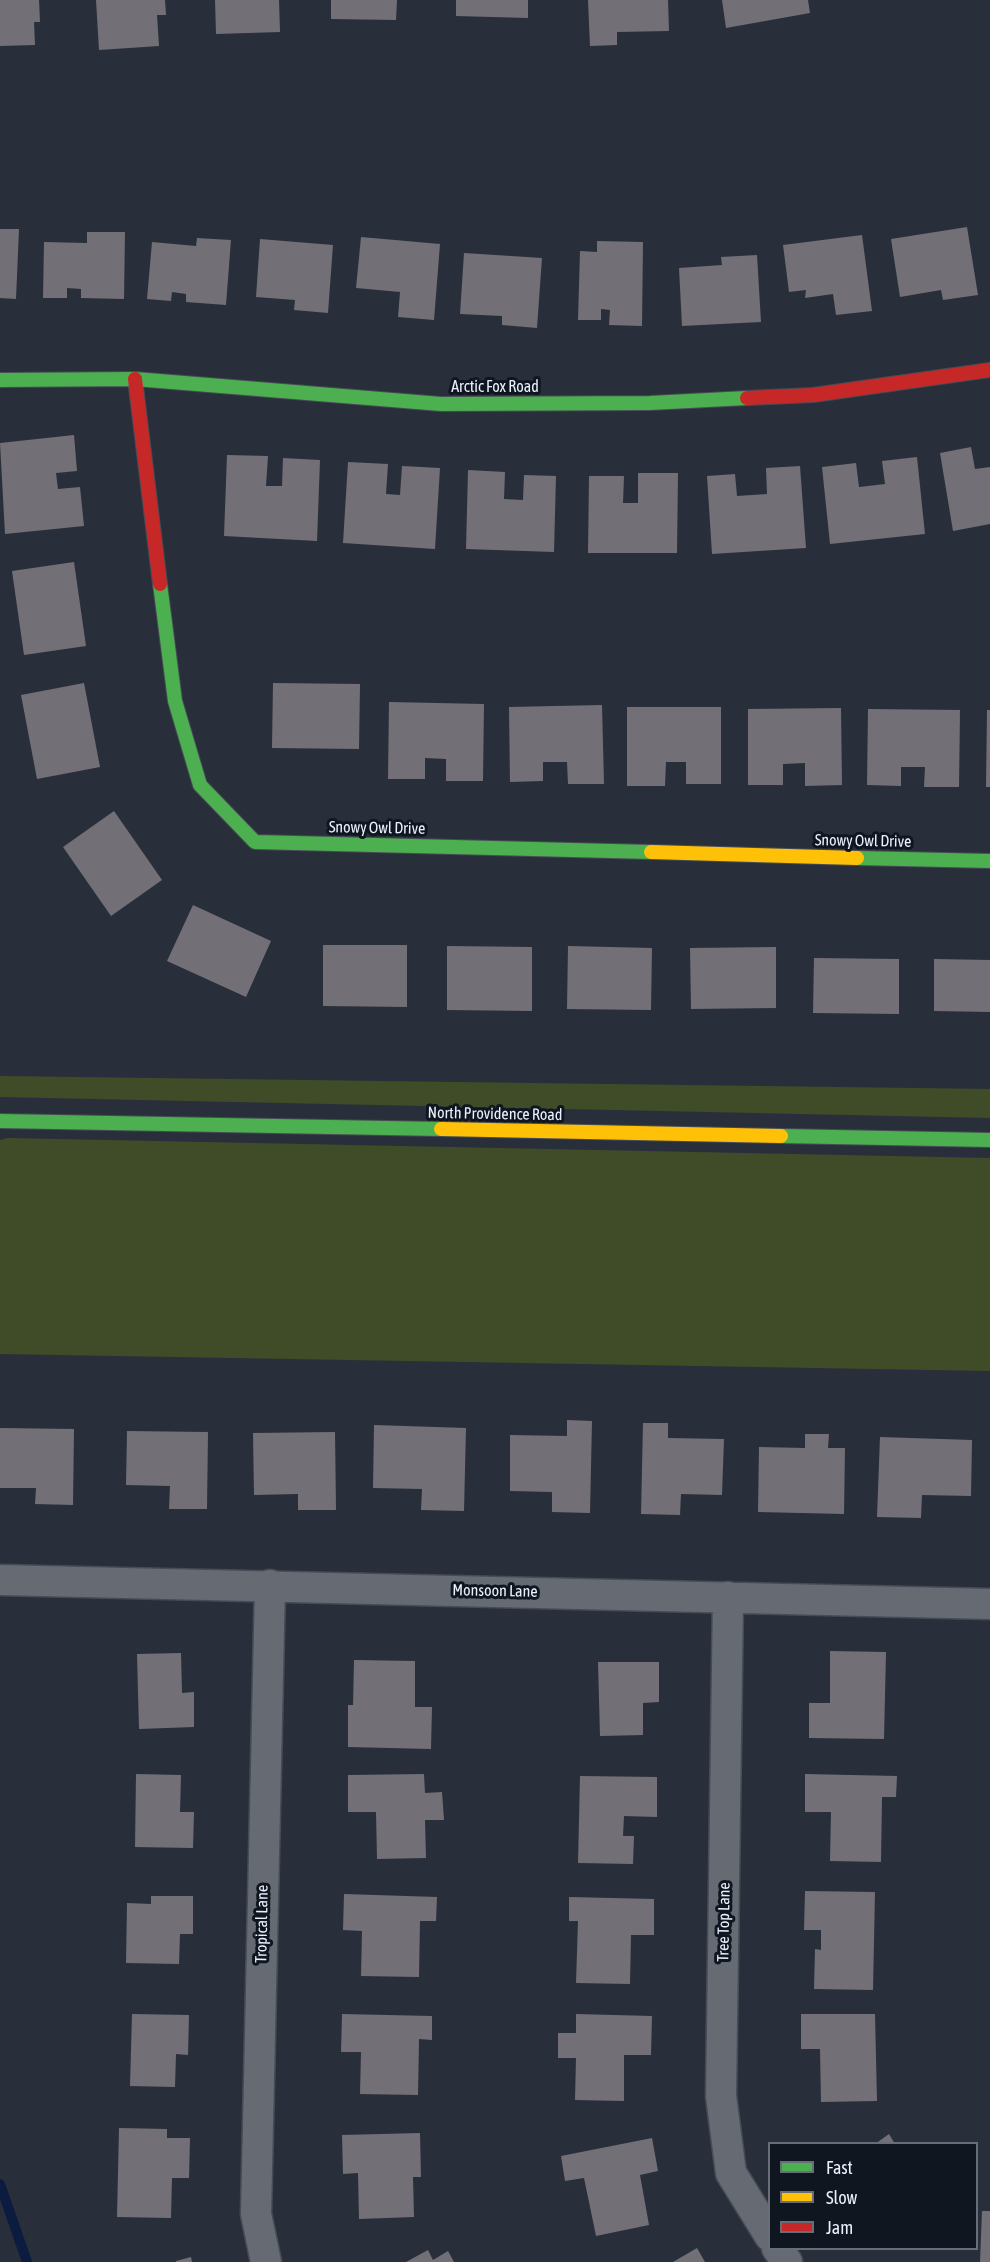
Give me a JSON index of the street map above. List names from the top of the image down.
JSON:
{
  "streets": {
    "street": [
      "Arctic Fox Road",
      "Snowy Owl Drive",
      "North Providence Road",
      "Monsoon Lane",
      "Tree Top Lane",
      "Tropical Lane"
    ]
  },
  "crossings": [
    ["Arctic Fox Road", "Snowy Owl Drive"],
    ["Monsoon Lane", "Tree Top Lane"],
    ["Monsoon Lane", "Tropical Lane"]
  ],
  "legend": ["Fast", "Slow", "Jam"]
}
